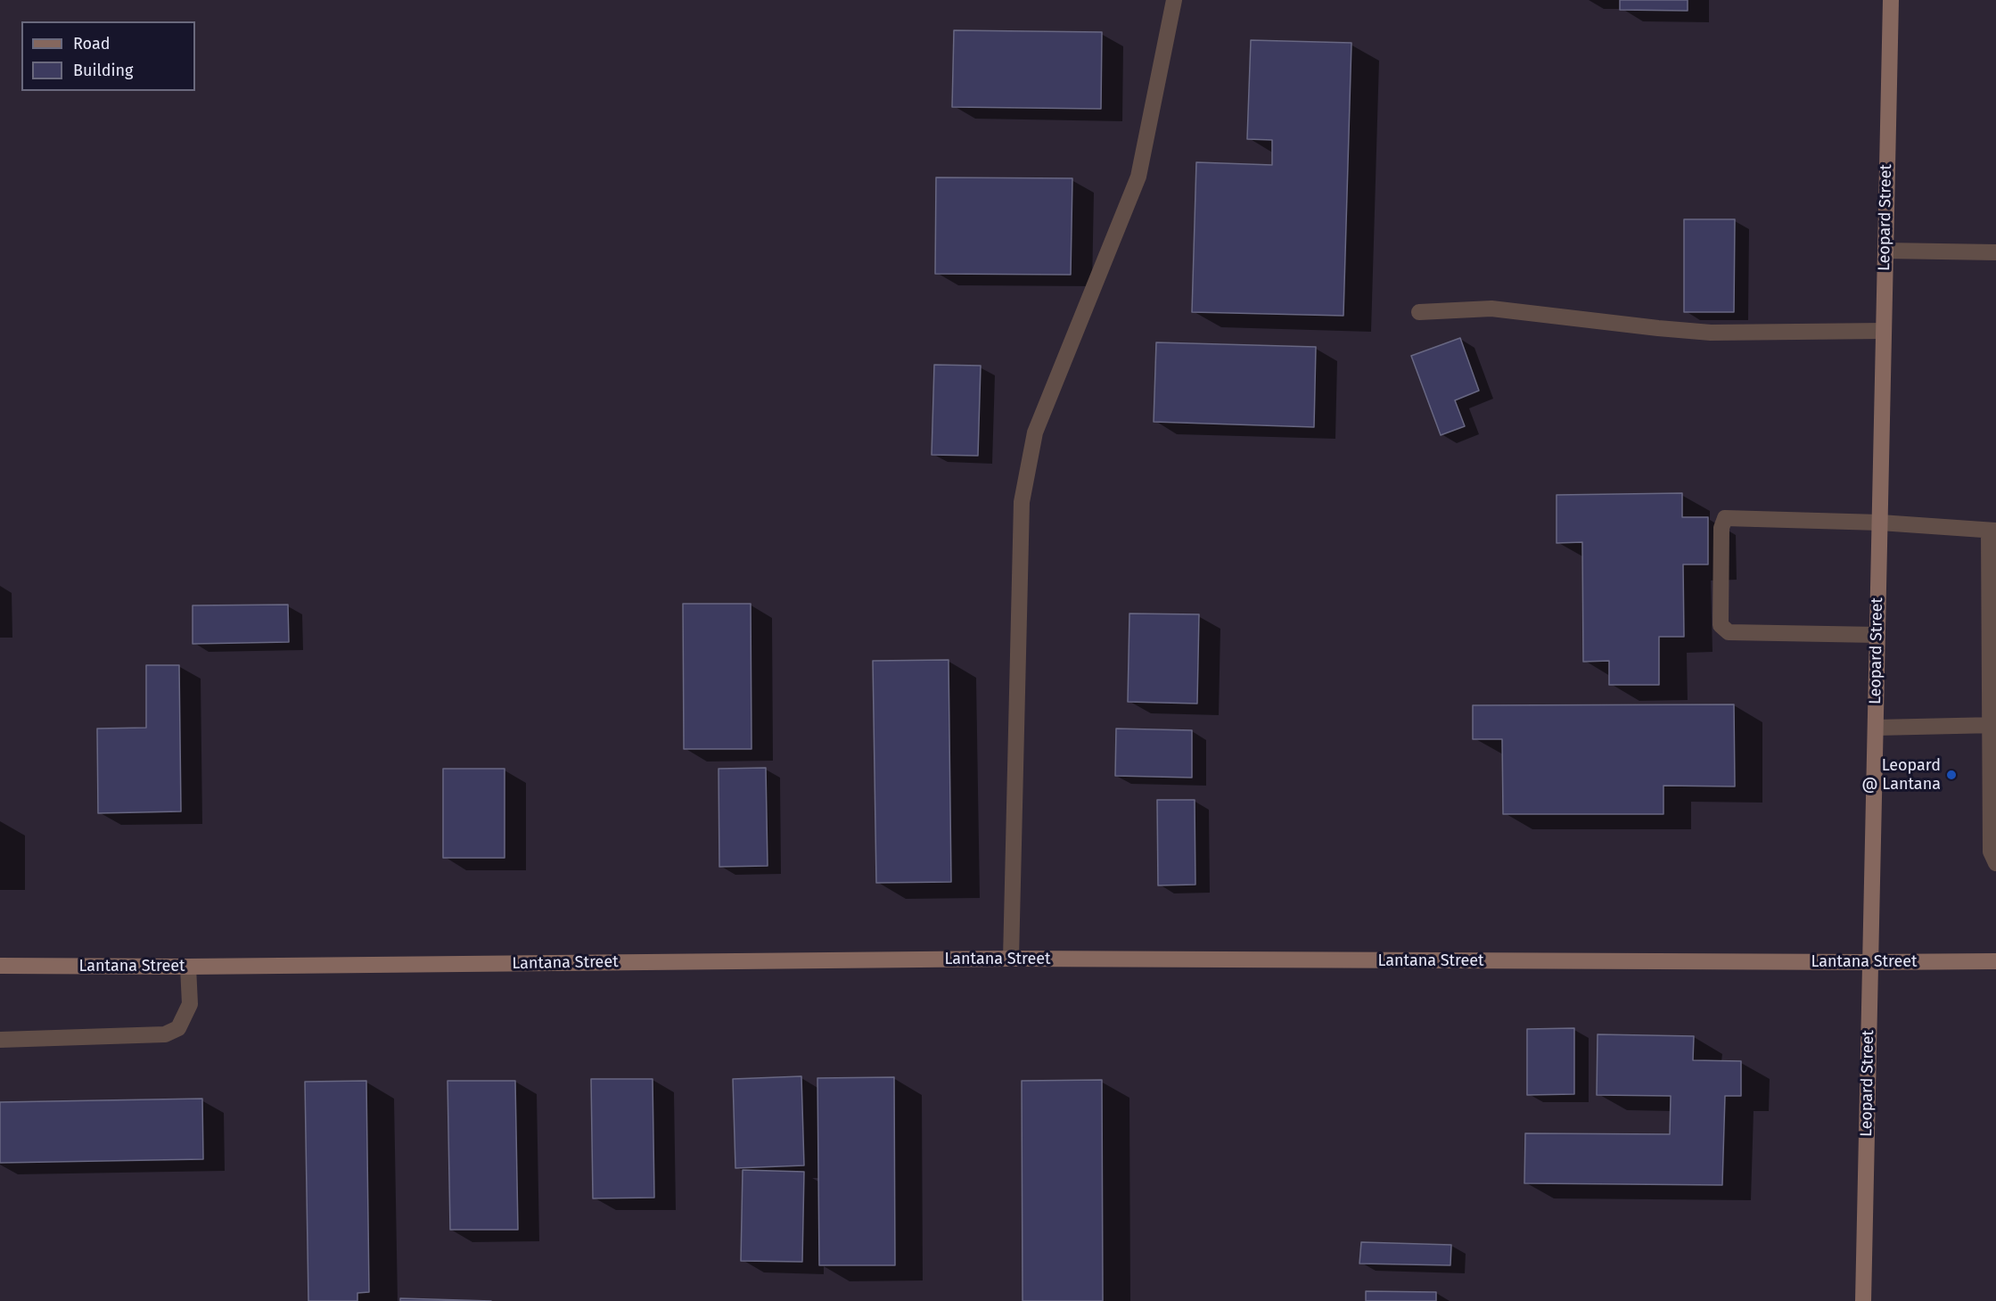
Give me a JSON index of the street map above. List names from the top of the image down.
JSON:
{
  "streets": {
    "street": ["Leopard Street", "Lantana Street"]
  },
  "crossings": [
    ["Leopard Street", "Lantana Street"]
  ],
  "places": ["Leopard @ Lantana"],
  "legend": ["Road", "Building"]
}
